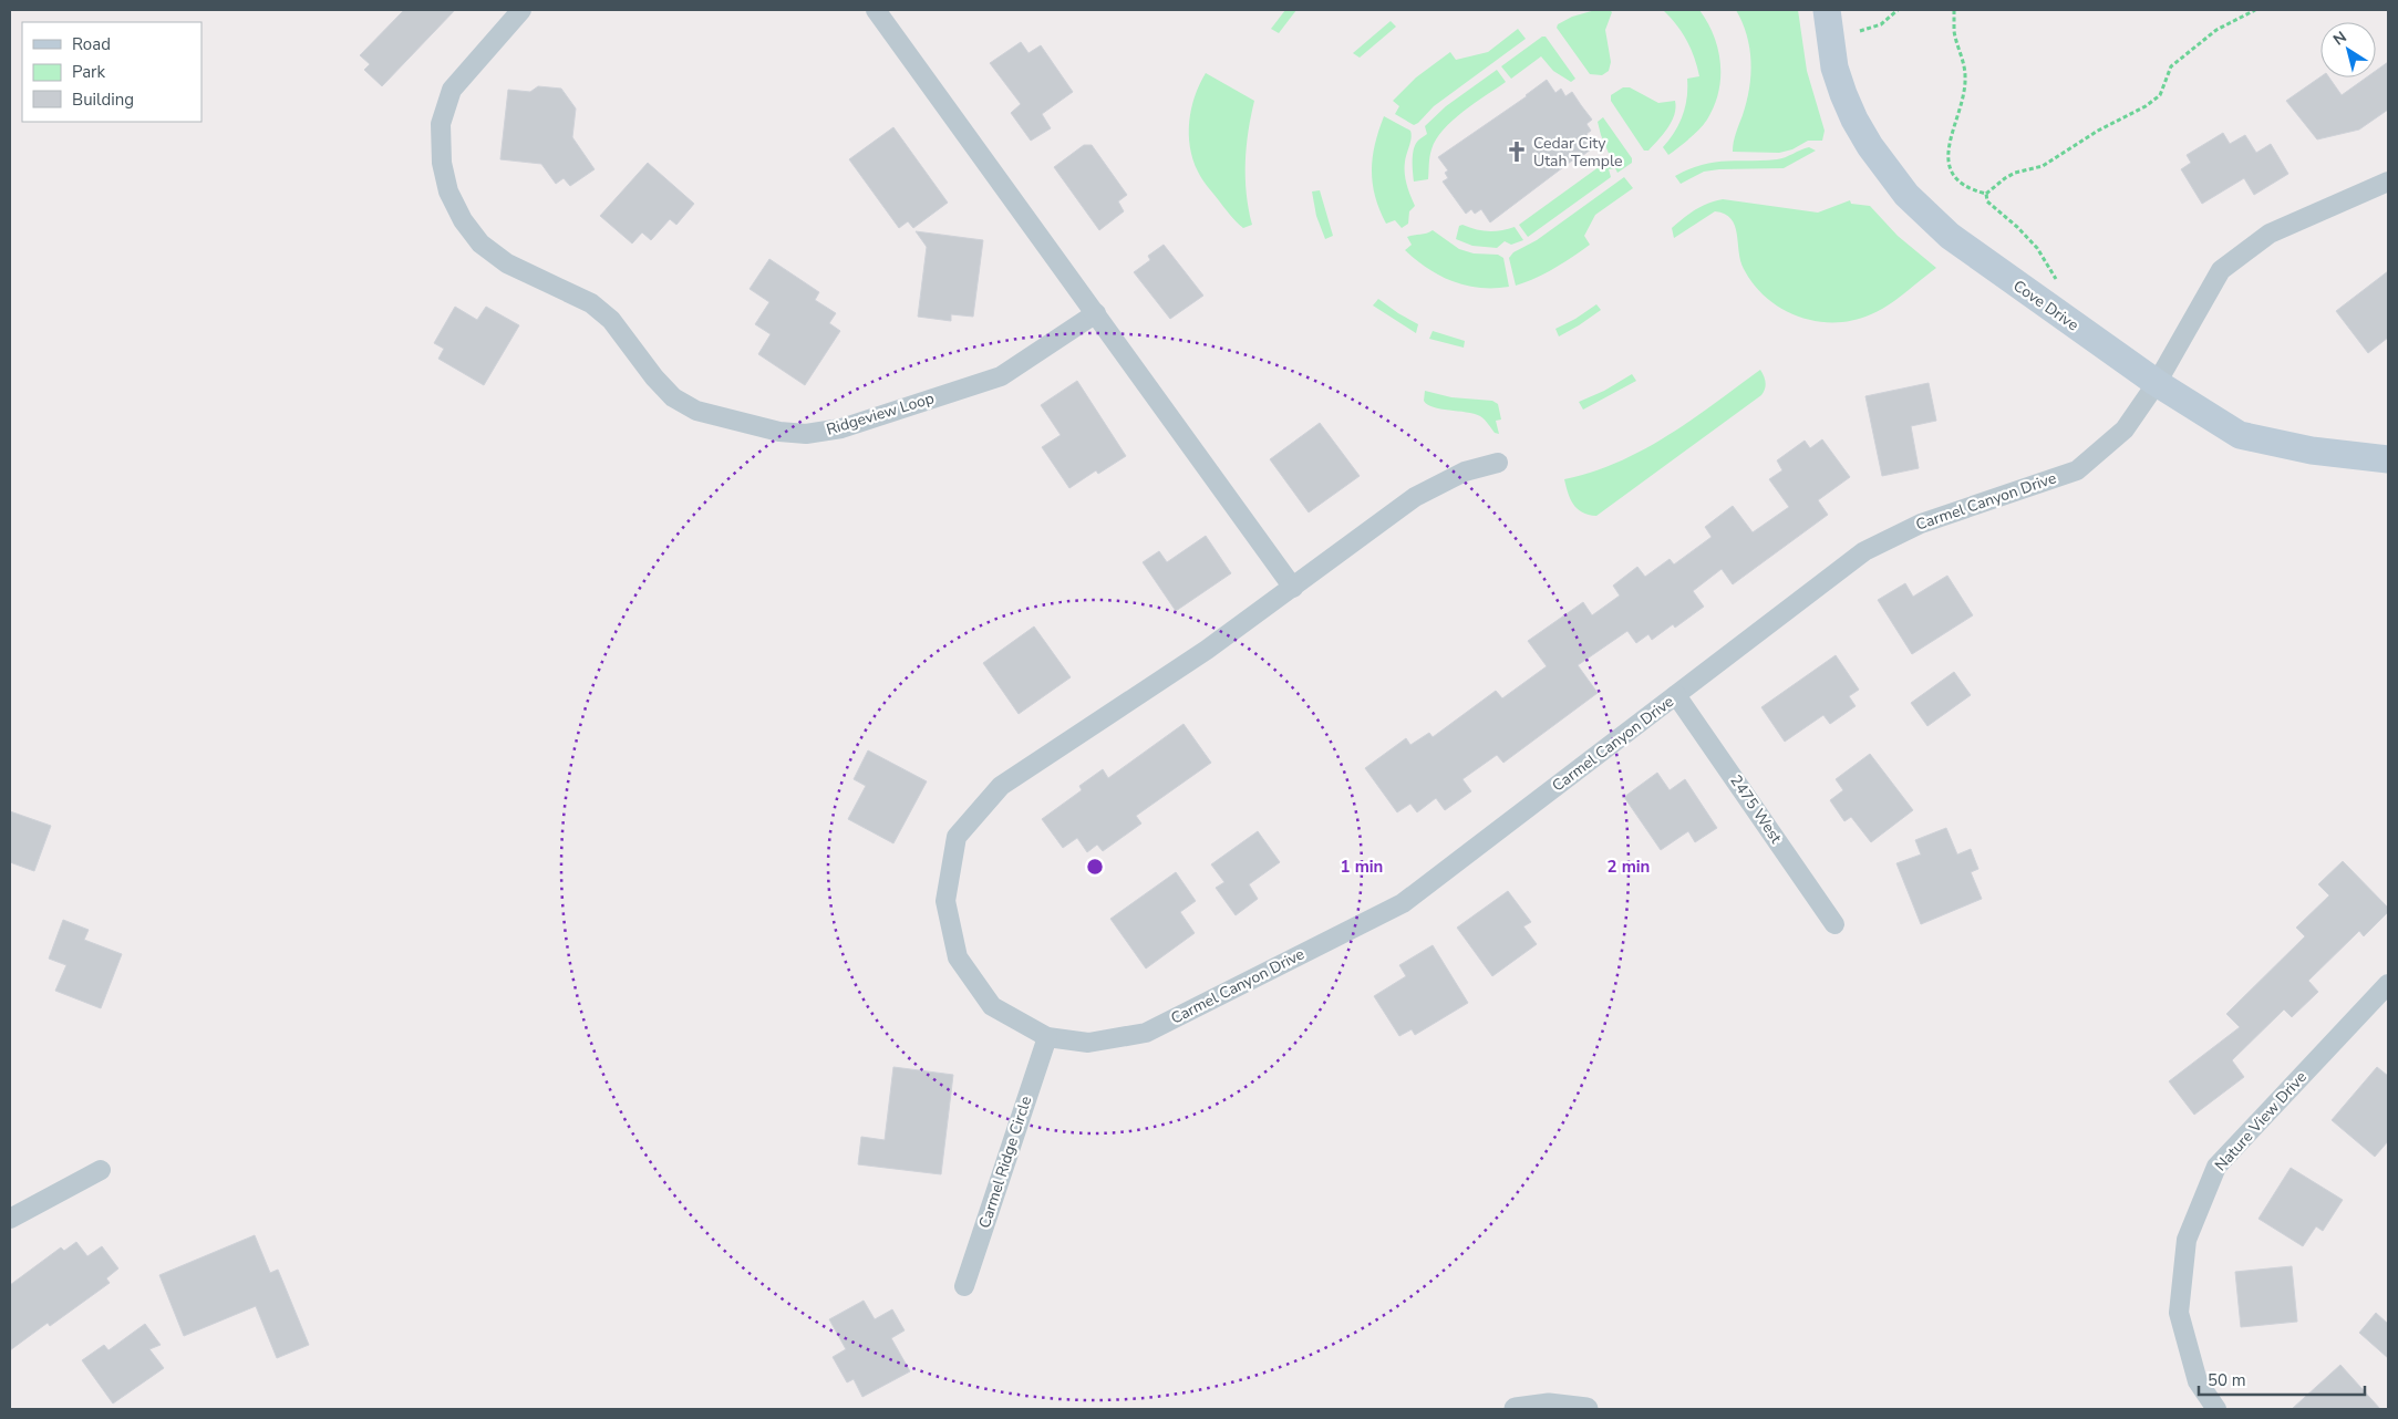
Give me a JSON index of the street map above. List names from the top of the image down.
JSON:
{
  "streets": {
    "main road": ["Cove Drive"],
    "street": [
      "Ridgeview Loop",
      "Carmel Canyon Drive",
      "2475 West",
      "Nature View Drive",
      "Carmel Ridge Circle"
    ]
  },
  "crossings": [
    ["Cove Drive", "Carmel Canyon Drive"],
    ["Carmel Canyon Drive", "2475 West"],
    ["Carmel Canyon Drive", "Carmel Ridge Circle"]
  ],
  "places": {
    "church": ["Cedar City Utah Temple"]
  },
  "legend": ["Road", "Park", "Building"],
  "scale_bar": "50 m",
  "north": "top left",
  "rings": ["1 min", "2 min"]
}
